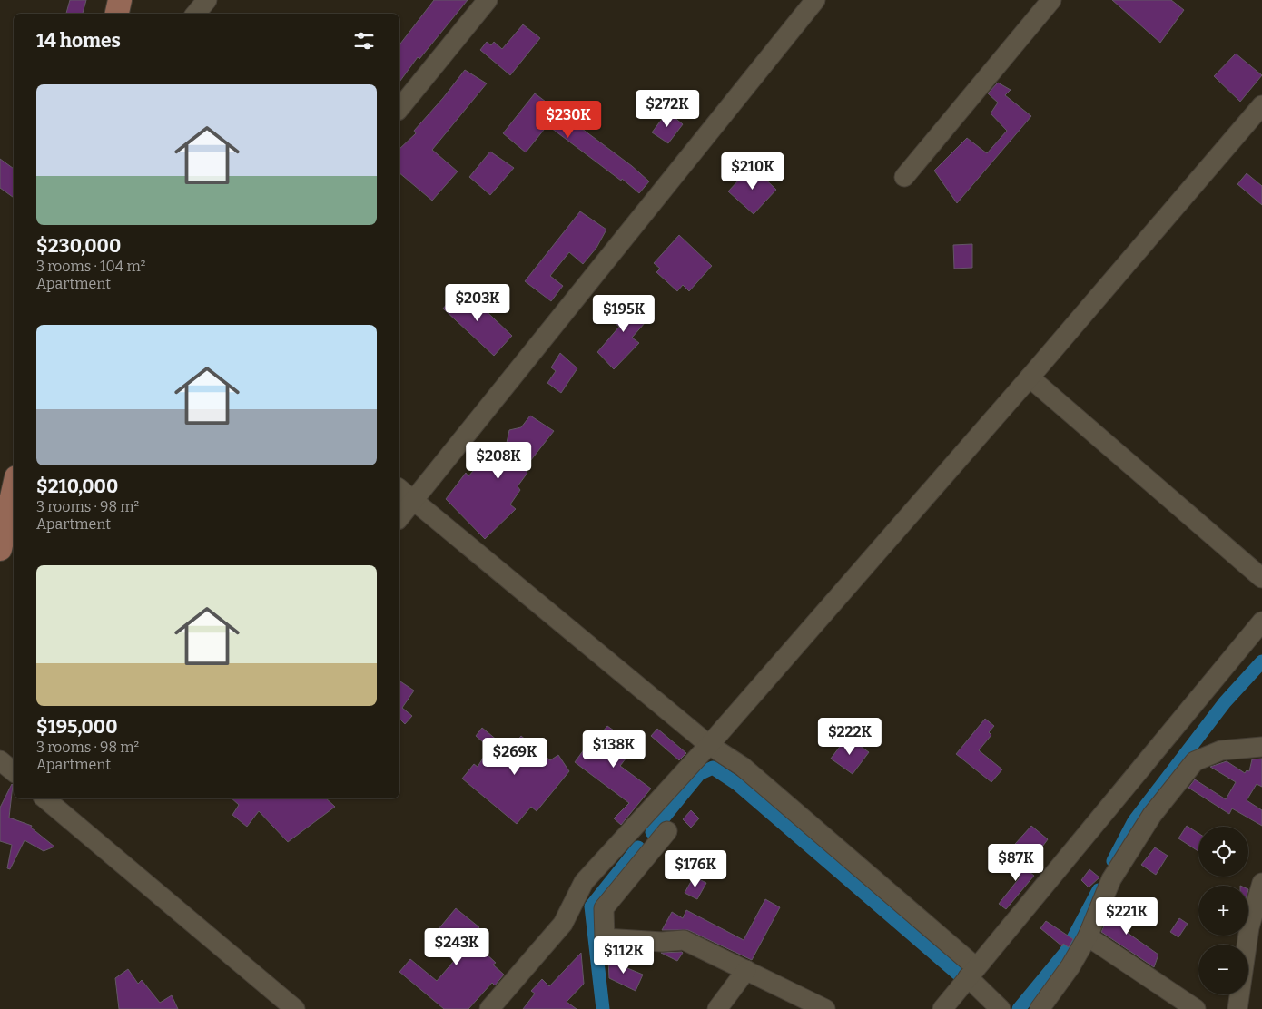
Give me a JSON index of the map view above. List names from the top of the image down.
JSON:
{
  "page": {
    "heading": "14 homes",
    "list": [
      {
        "name": "$230,000",
        "note": "3 rooms · 104 m² · Apartment"
      },
      {
        "name": "$210,000",
        "note": "3 rooms · 98 m² · Apartment"
      },
      {
        "name": "$195,000",
        "note": "3 rooms · 98 m² · Apartment"
      }
    ],
    "price": [
      "$272K",
      "$230K",
      "$210K",
      "$203K",
      "$195K",
      "$208K",
      "$222K",
      "$138K",
      "$269K",
      "$87K",
      "$176K",
      "$221K",
      "$243K",
      "$112K"
    ],
    "map_buttons": ["+", "−"]
  }
}
